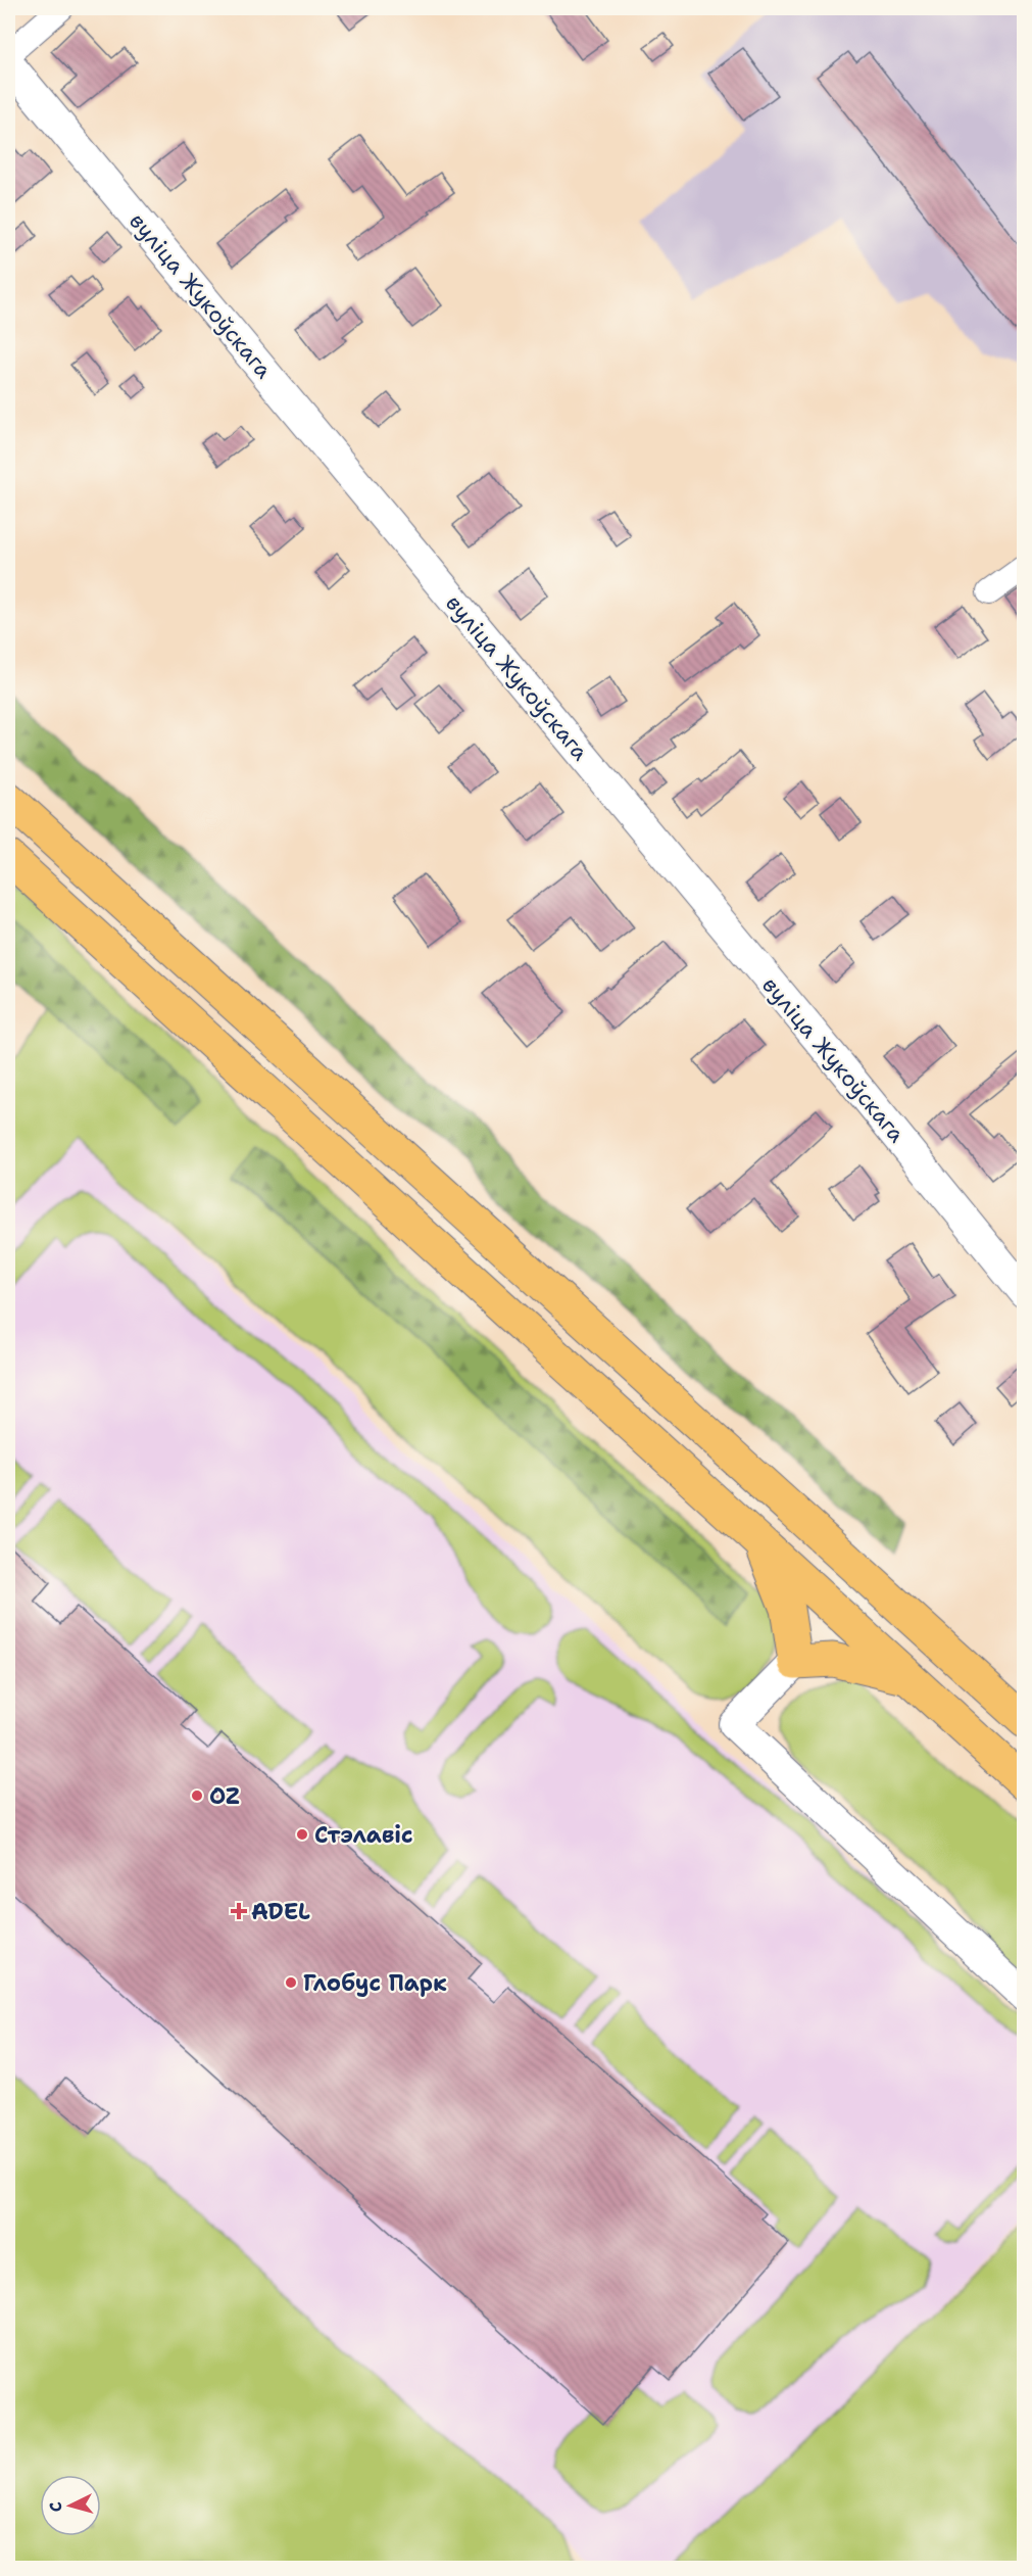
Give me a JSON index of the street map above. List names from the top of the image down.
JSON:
{
  "streets": {
    "street": ["вуліца Жукоўскага"]
  },
  "places": {
    "other": ["OZ", "Стэлавіс", "Глобус Парк"],
    "health": ["ADEL"]
  },
  "north": "left"
}
